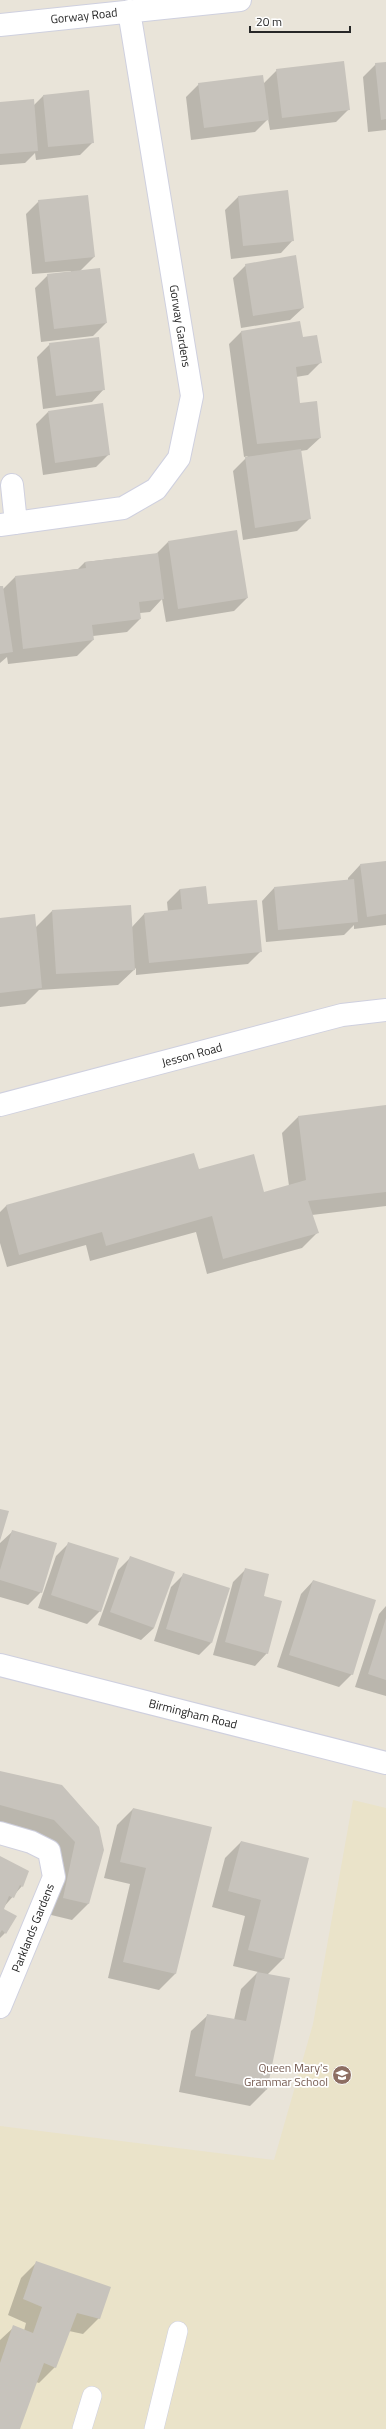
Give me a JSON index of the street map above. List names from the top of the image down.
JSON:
{
  "streets": {
    "street": [
      "Gorway Road",
      "Gorway Gardens",
      "Jesson Road",
      "Birmingham Road",
      "Parklands Gardens"
    ]
  },
  "crossings": [
    ["Gorway Road", "Gorway Gardens"]
  ],
  "places": {
    "school or university": ["Queen Mary's Grammar School"]
  },
  "scale_bar": "20 m"
}
